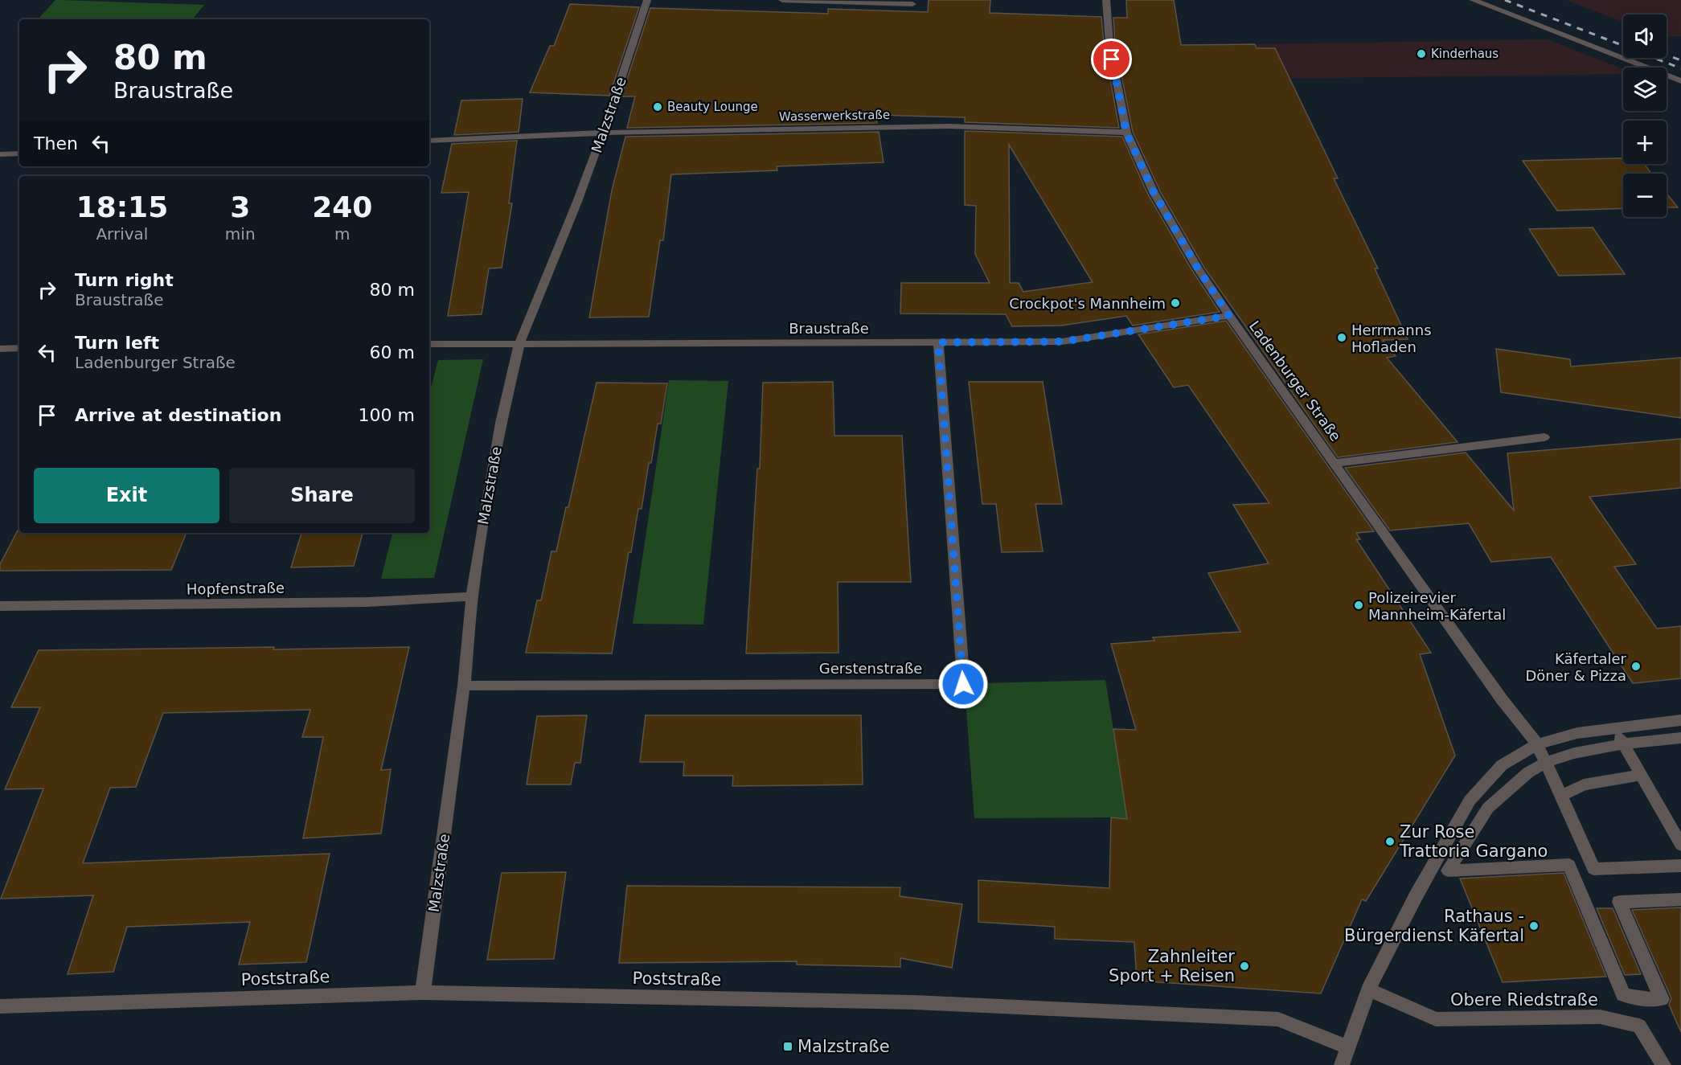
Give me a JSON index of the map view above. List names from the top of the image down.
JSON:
{
  "streets": {
    "street": [
      "Malzstraße",
      "Wasserwerkstraße",
      "Braustraße",
      "Ladenburger Straße",
      "Hopfenstraße",
      "Gerstenstraße",
      "Poststraße",
      "Obere Riedstraße"
    ]
  },
  "crossings": [
    ["Malzstraße", "Wasserwerkstraße"],
    ["Malzstraße", "Braustraße"],
    ["Malzstraße", "Hopfenstraße"],
    ["Malzstraße", "Gerstenstraße"],
    ["Malzstraße", "Poststraße"],
    ["Wasserwerkstraße", "Ladenburger Straße"],
    ["Braustraße", "Ladenburger Straße"],
    ["Braustraße", "Gerstenstraße"]
  ],
  "places": {
    "other": [
      "Kinderhaus",
      "Beauty Lounge",
      "Crockpot's Mannheim",
      "Herrmanns Hofladen",
      "Polizeirevier Mannheim-Käfertal",
      "Käfertaler Döner & Pizza",
      "Zur Rose Trattoria Gargano",
      "Rathaus - Bürgerdienst Käfertal",
      "Zahnleiter Sport + Reisen"
    ],
    "transit": ["Malzstraße"]
  },
  "page": {
    "map_buttons": ["+", "−"],
    "turn": ["80 m", "Braustraße"],
    "then": "Then",
    "eta": [
      "18:15",
      "Arrival",
      "3",
      "min",
      "240",
      "m"
    ],
    "list": [
      {
        "name": "Turn right",
        "note": "Braustraße",
        "value": "80 m"
      },
      {
        "name": "Turn left",
        "note": "Ladenburger Straße",
        "value": "60 m"
      },
      {
        "name": "Arrive at destination",
        "value": "100 m"
      }
    ],
    "buttons": ["Exit", "Share"]
  }
}
